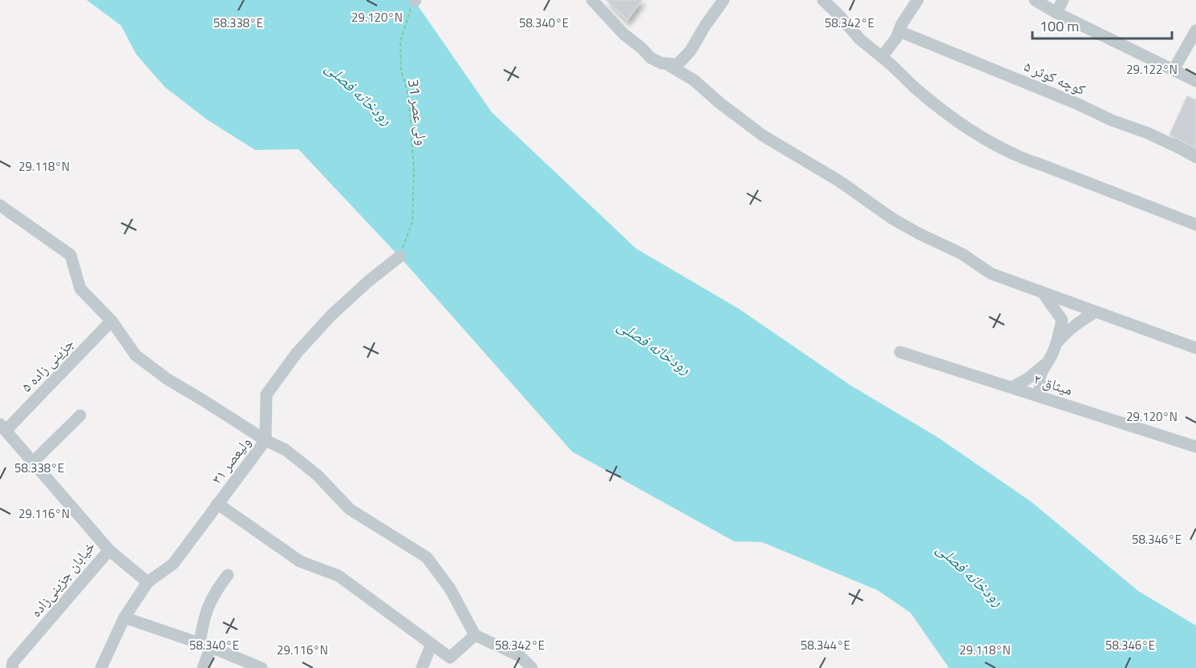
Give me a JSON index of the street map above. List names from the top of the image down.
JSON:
{
  "streets": {
    "street": [
      "کوچه کوثر ۵",
      "جزینی زاده ۵",
      "میثاق ۲",
      "ولیعصر ۳۱",
      "خیابان جزینی‌زاده"
    ],
    "path": ["ولی عصر 31"]
  },
  "crossings": [
    ["ولی عصر 31", "ولیعصر ۳۱"],
    ["جزینی زاده ۵", "خیابان جزینی‌زاده"]
  ],
  "water": ["رودخانه فصلی"],
  "scale_bar": "100 m",
  "coordinates": [
    "29.120°N",
    "58.338°E",
    "58.340°E",
    "58.342°E",
    "29.122°N",
    "29.118°N",
    "29.116°N",
    "58.346°E",
    "58.344°E"
  ]
}
